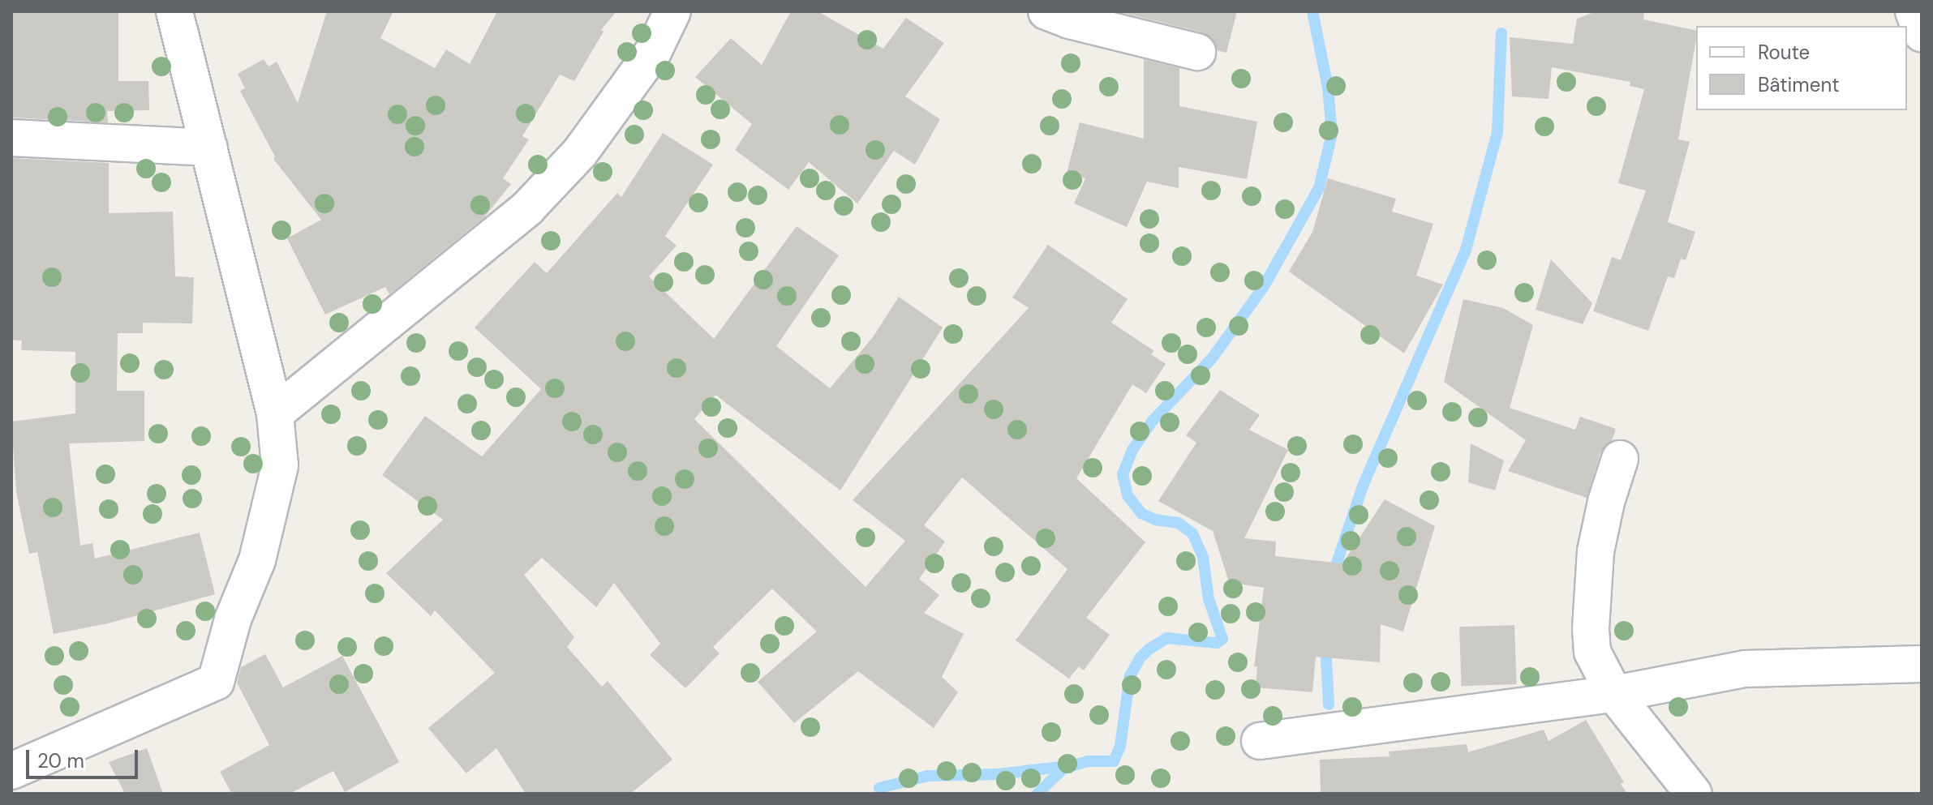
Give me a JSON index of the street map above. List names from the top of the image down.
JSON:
{
  "legend": ["Route", "Bâtiment"],
  "scale_bar": "20 m"
}
